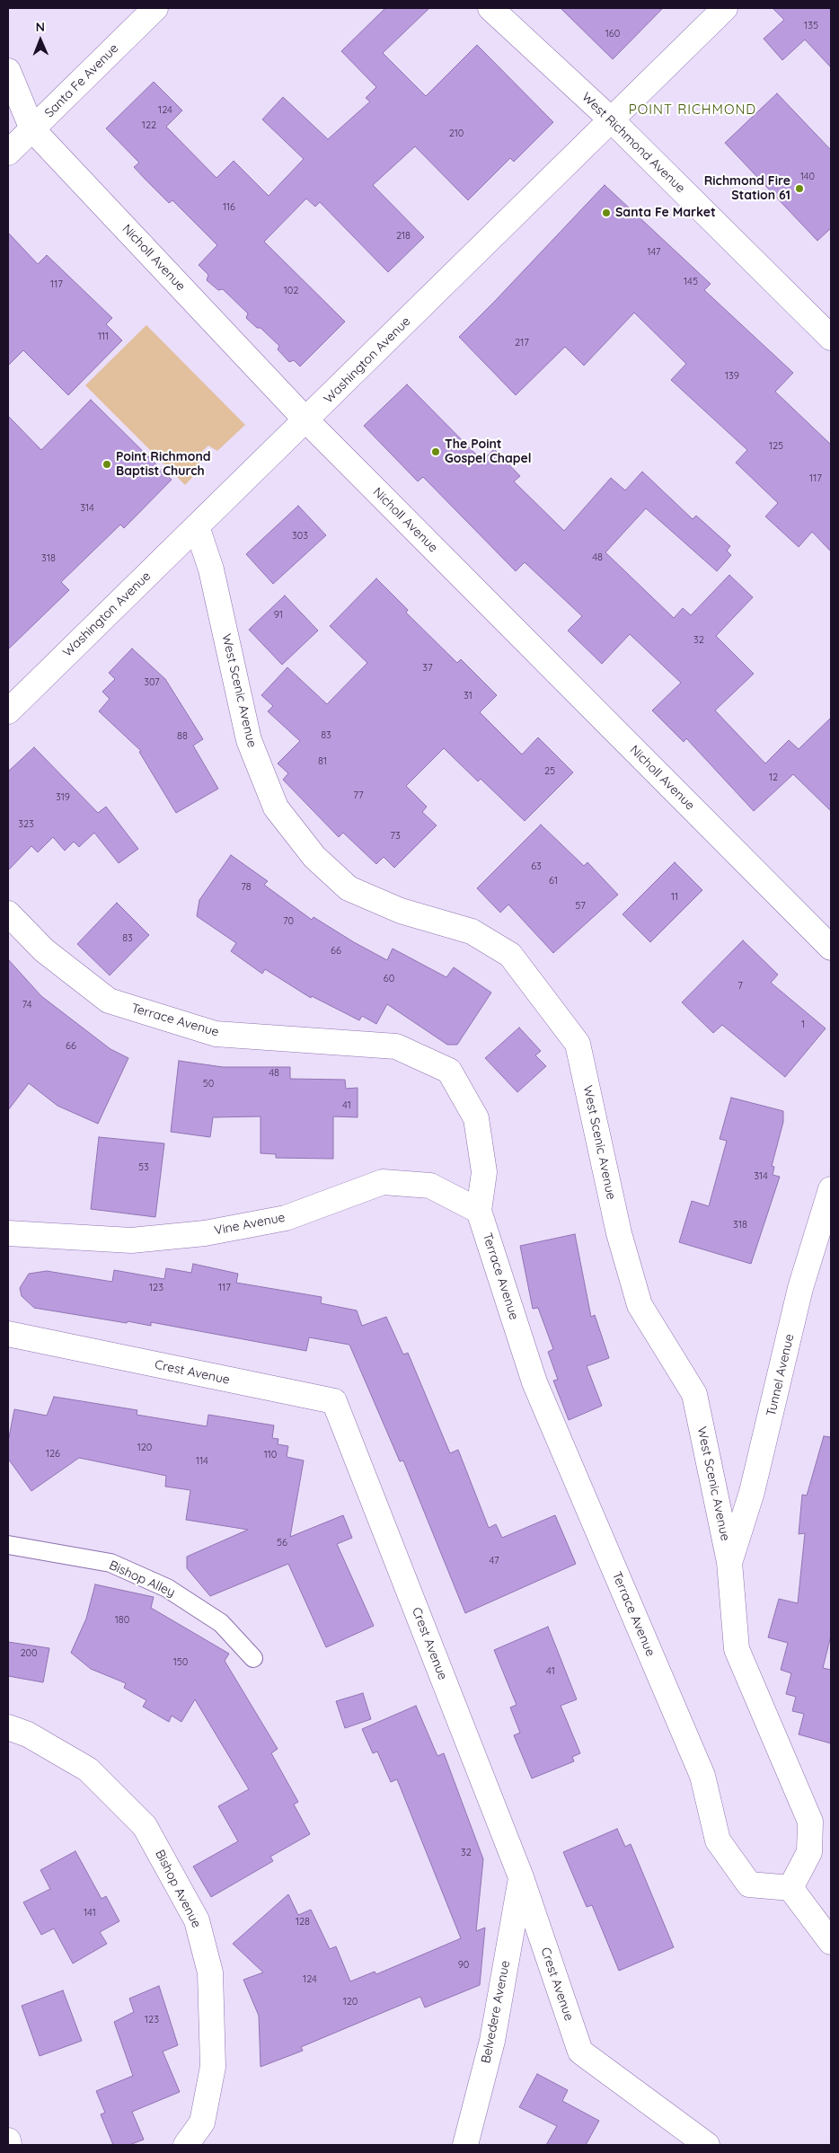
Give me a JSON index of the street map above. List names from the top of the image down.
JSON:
{
  "streets": {
    "street": [
      "Santa Fe Avenue",
      "West Richmond Avenue",
      "Nicholl Avenue",
      "Washington Avenue",
      "West Scenic Avenue",
      "Terrace Avenue",
      "Vine Avenue",
      "Crest Avenue",
      "Tunnel Avenue",
      "Bishop Avenue",
      "Belvedere Avenue"
    ],
    "lane": ["Bishop Alley"]
  },
  "crossings": [
    ["Santa Fe Avenue", "Nicholl Avenue"],
    ["West Richmond Avenue", "Washington Avenue"],
    ["Nicholl Avenue", "Washington Avenue"],
    ["Washington Avenue", "West Scenic Avenue"],
    ["West Scenic Avenue", "Terrace Avenue"],
    ["West Scenic Avenue", "Tunnel Avenue"],
    ["Terrace Avenue", "Vine Avenue"],
    ["Crest Avenue", "Belvedere Avenue"]
  ],
  "districts": ["POINT RICHMOND"],
  "places": [
    "Richmond Fire Station 61",
    "Santa Fe Market",
    "The Point Gospel Chapel",
    "Point Richmond Baptist Church"
  ],
  "house_numbers": [
    "135",
    "160",
    "124",
    "122",
    "210",
    "140",
    "116",
    "218",
    "147",
    "145",
    "117",
    "102",
    "111",
    "217",
    "139",
    "125",
    "117",
    "314",
    "303",
    "48",
    "318",
    "91",
    "32",
    "37",
    "307",
    "31",
    "83",
    "88",
    "81",
    "25",
    "12",
    "77",
    "319",
    "323",
    "73",
    "63",
    "61",
    "78",
    "11",
    "57",
    "70",
    "83",
    "66",
    "60",
    "7",
    "74",
    "1",
    "66",
    "48",
    "50",
    "41",
    "53",
    "314",
    "318",
    "123",
    "117",
    "120",
    "126",
    "110",
    "114",
    "56",
    "47",
    "180",
    "200",
    "150",
    "41",
    "32",
    "141",
    "128",
    "90",
    "124",
    "120",
    "123"
  ],
  "north": "top"
}
